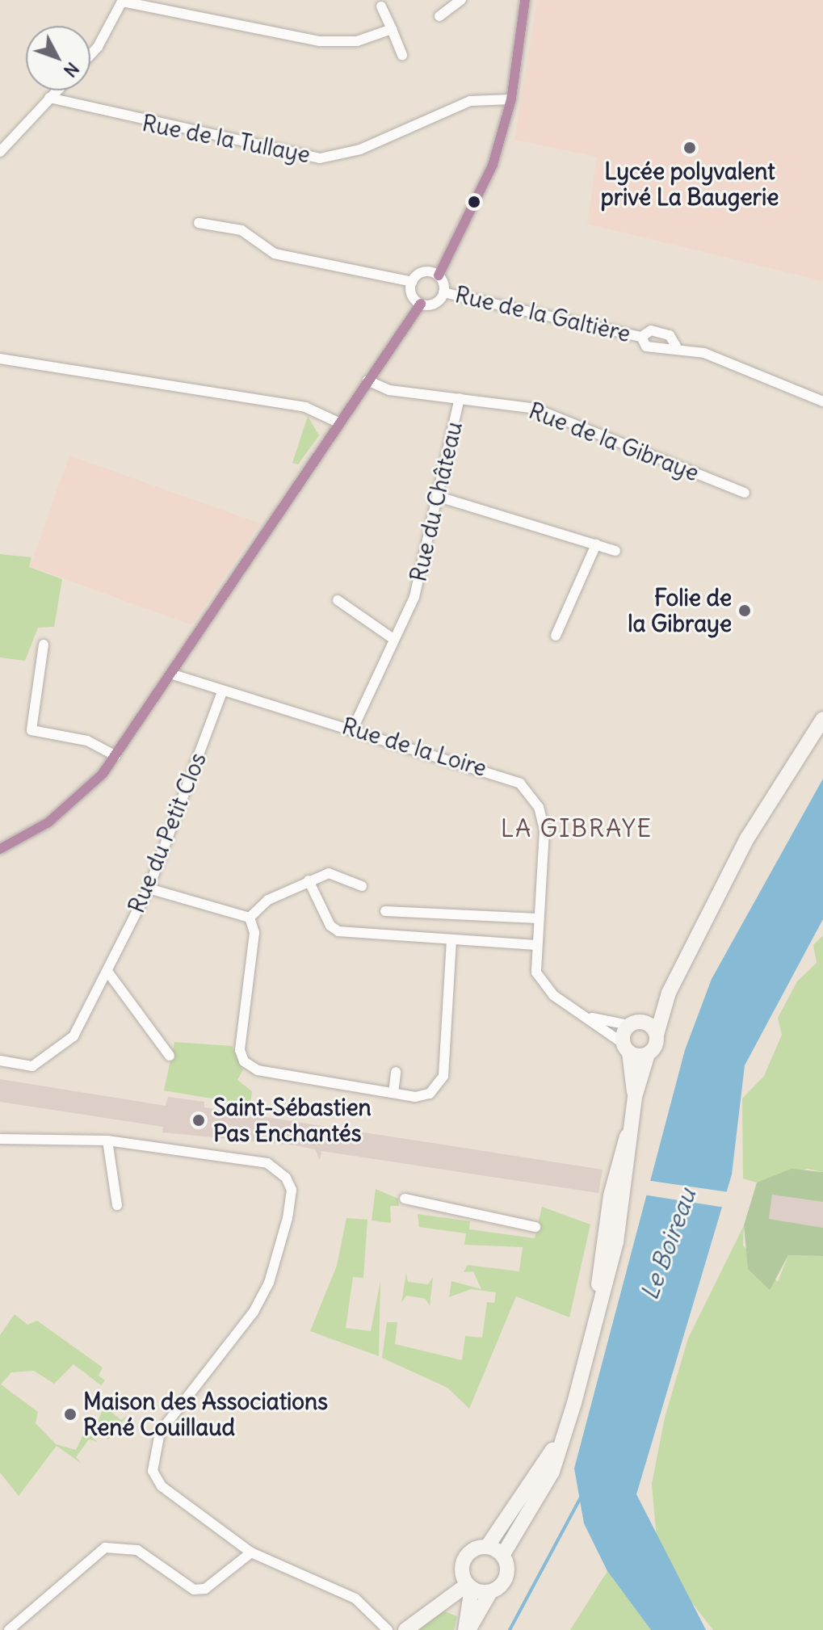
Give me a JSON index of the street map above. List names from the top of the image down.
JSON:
{
  "streets": {
    "street": [
      "Rue de la Tullaye",
      "Rue de la Galtière",
      "Rue de la Gibraye",
      "Rue du Château",
      "Rue de la Loire",
      "Rue du Petit Clos"
    ]
  },
  "crossings": [
    ["Rue de la Gibraye", "Rue du Château"],
    ["Rue du Château", "Rue de la Loire"],
    ["Rue de la Loire", "Rue du Petit Clos"]
  ],
  "districts": ["LA GIBRAYE"],
  "water": ["Le Boireau"],
  "places": [
    "Lycée polyvalent privé La Baugerie",
    "Folie de la Gibraye",
    "Saint-Sébastien Pas Enchantés",
    "Maison des Associations René Couillaud"
  ],
  "north": "bottom right"
}
